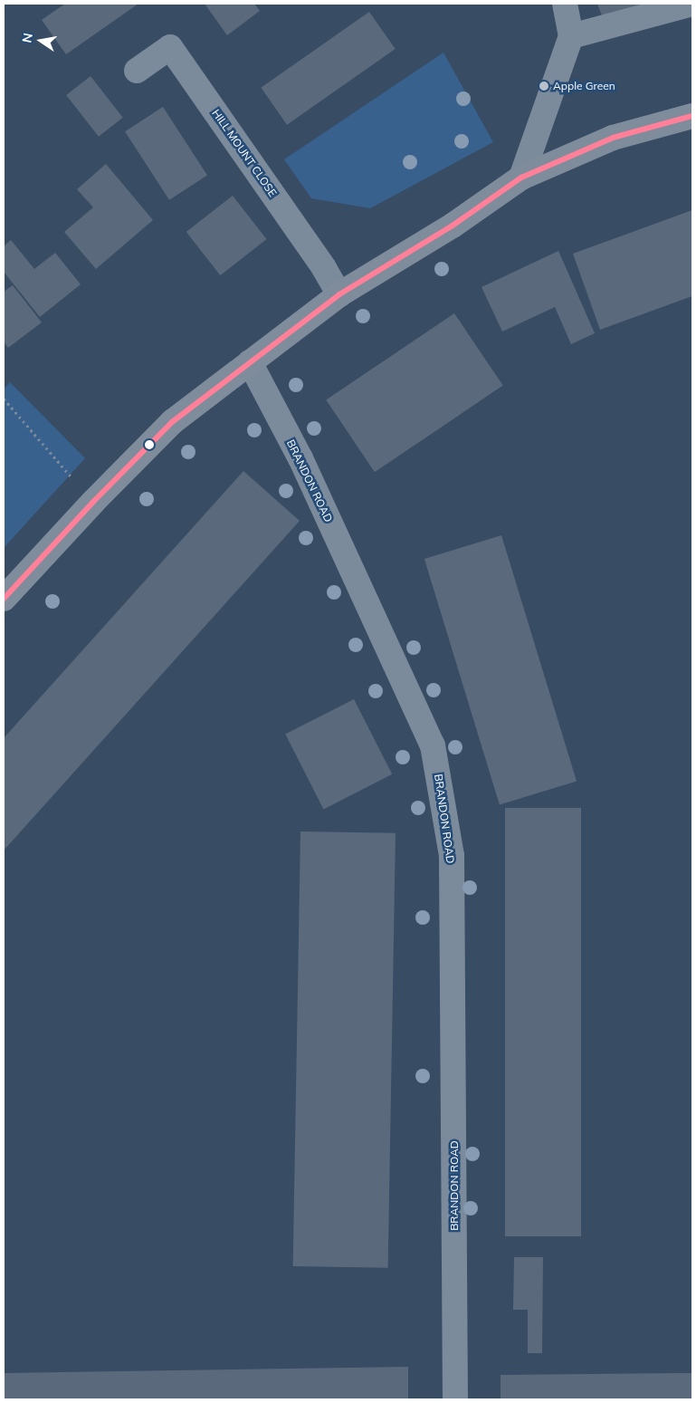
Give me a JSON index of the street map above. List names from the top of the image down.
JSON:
{
  "streets": {
    "street": ["HILL MOUNT CLOSE", "BRANDON ROAD"]
  },
  "places": ["Apple Green"],
  "north": "left"
}
